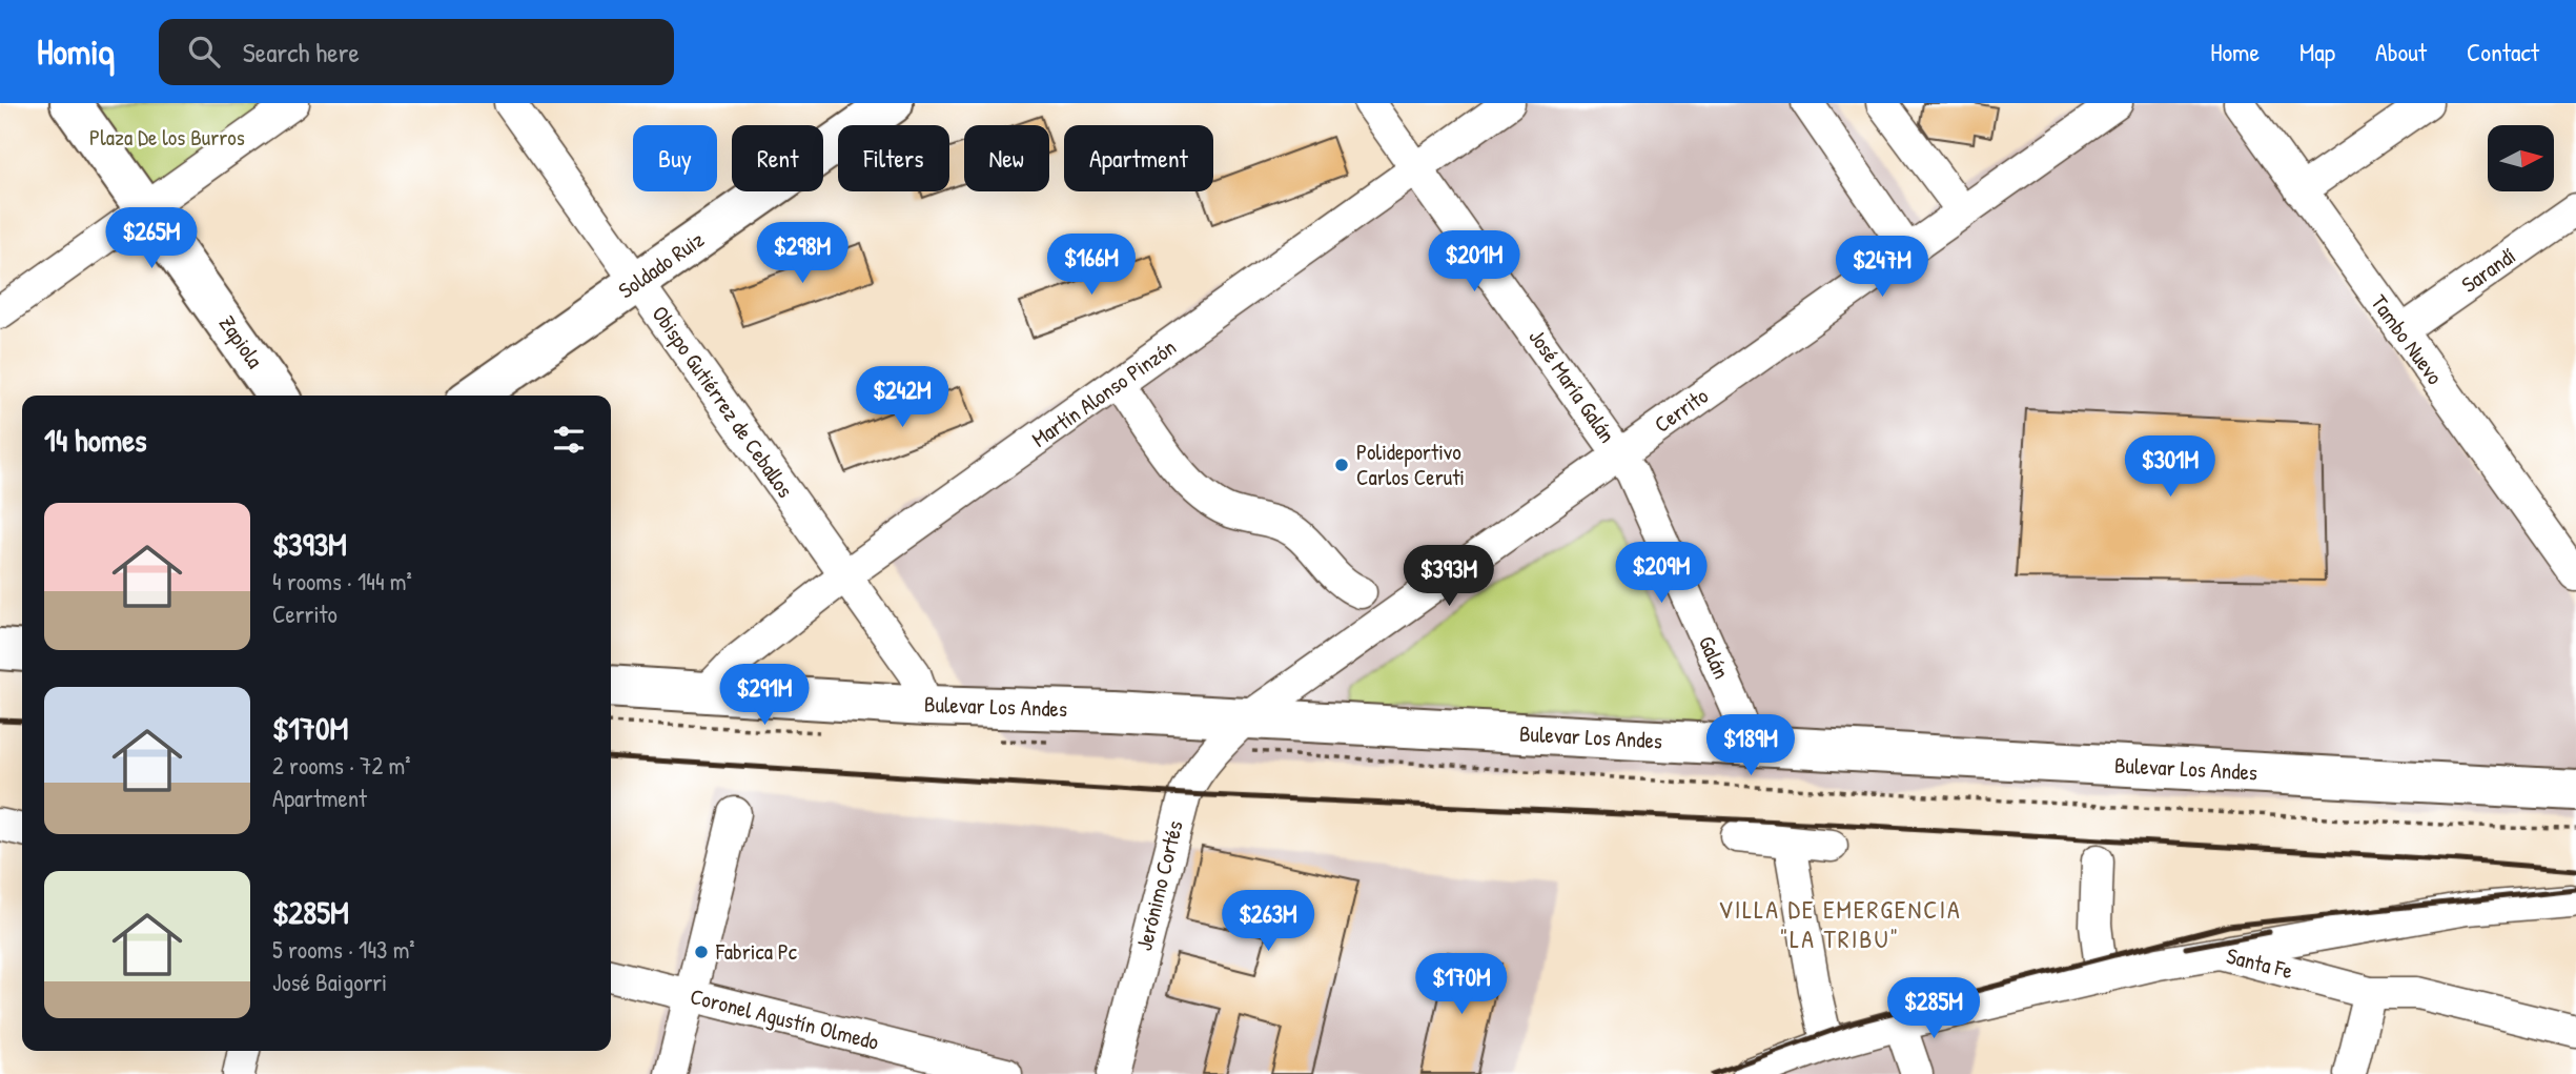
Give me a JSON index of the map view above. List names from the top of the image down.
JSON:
{
  "streets": {
    "main road": ["Soldado Ruiz", "Zapiola", "Bulevar Los Andes"],
    "street": [
      "Sarandí",
      "Tambo Nuevo",
      "José María Galán",
      "Martín Alonso Pinzón",
      "Obispo Gutiérrez de Ceballos",
      "Cerrito",
      "Galán",
      "Jerónimo Cortés",
      "Santa Fe",
      "Coronel Agustín Olmedo"
    ]
  },
  "crossings": [
    ["Soldado Ruiz", "Obispo Gutiérrez de Ceballos"],
    ["Sarandí", "Tambo Nuevo"],
    ["José María Galán", "Martín Alonso Pinzón"],
    ["José María Galán", "Cerrito"],
    ["José María Galán", "Galán"],
    ["Martín Alonso Pinzón", "Obispo Gutiérrez de Ceballos"],
    ["Martín Alonso Pinzón", "Bulevar Los Andes"],
    ["Obispo Gutiérrez de Ceballos", "Bulevar Los Andes"],
    ["Cerrito", "Galán"],
    ["Cerrito", "Bulevar Los Andes"],
    ["Cerrito", "Jerónimo Cortés"],
    ["Galán", "Bulevar Los Andes"],
    ["Bulevar Los Andes", "Jerónimo Cortés"]
  ],
  "districts": ["VILLA DE EMERGENCIA \"LA TRIBU\""],
  "parks": ["Plaza De los Burros"],
  "places": ["Polideportivo Carlos Ceruti", "Fabrica Pc"],
  "north": "right",
  "page": {
    "header": "Homiq",
    "search": "Search here",
    "nav": [
      "Home",
      "Map",
      "About",
      "Contact"
    ],
    "chip": [
      "Buy",
      "Rent",
      "Filters",
      "New",
      "Apartment"
    ],
    "price": [
      "$265M",
      "$298M",
      "$201M",
      "$166M",
      "$247M",
      "$242M",
      "$301M",
      "$209M",
      "$393M",
      "$291M",
      "$189M",
      "$263M",
      "$170M",
      "$285M"
    ],
    "heading": "14 homes",
    "list": [
      {
        "name": "$393M",
        "note": "4 rooms · 144 m² · Cerrito"
      },
      {
        "name": "$170M",
        "note": "2 rooms · 72 m² · Apartment"
      },
      {
        "name": "$285M",
        "note": "5 rooms · 143 m² · José Baigorri"
      }
    ]
  }
}
